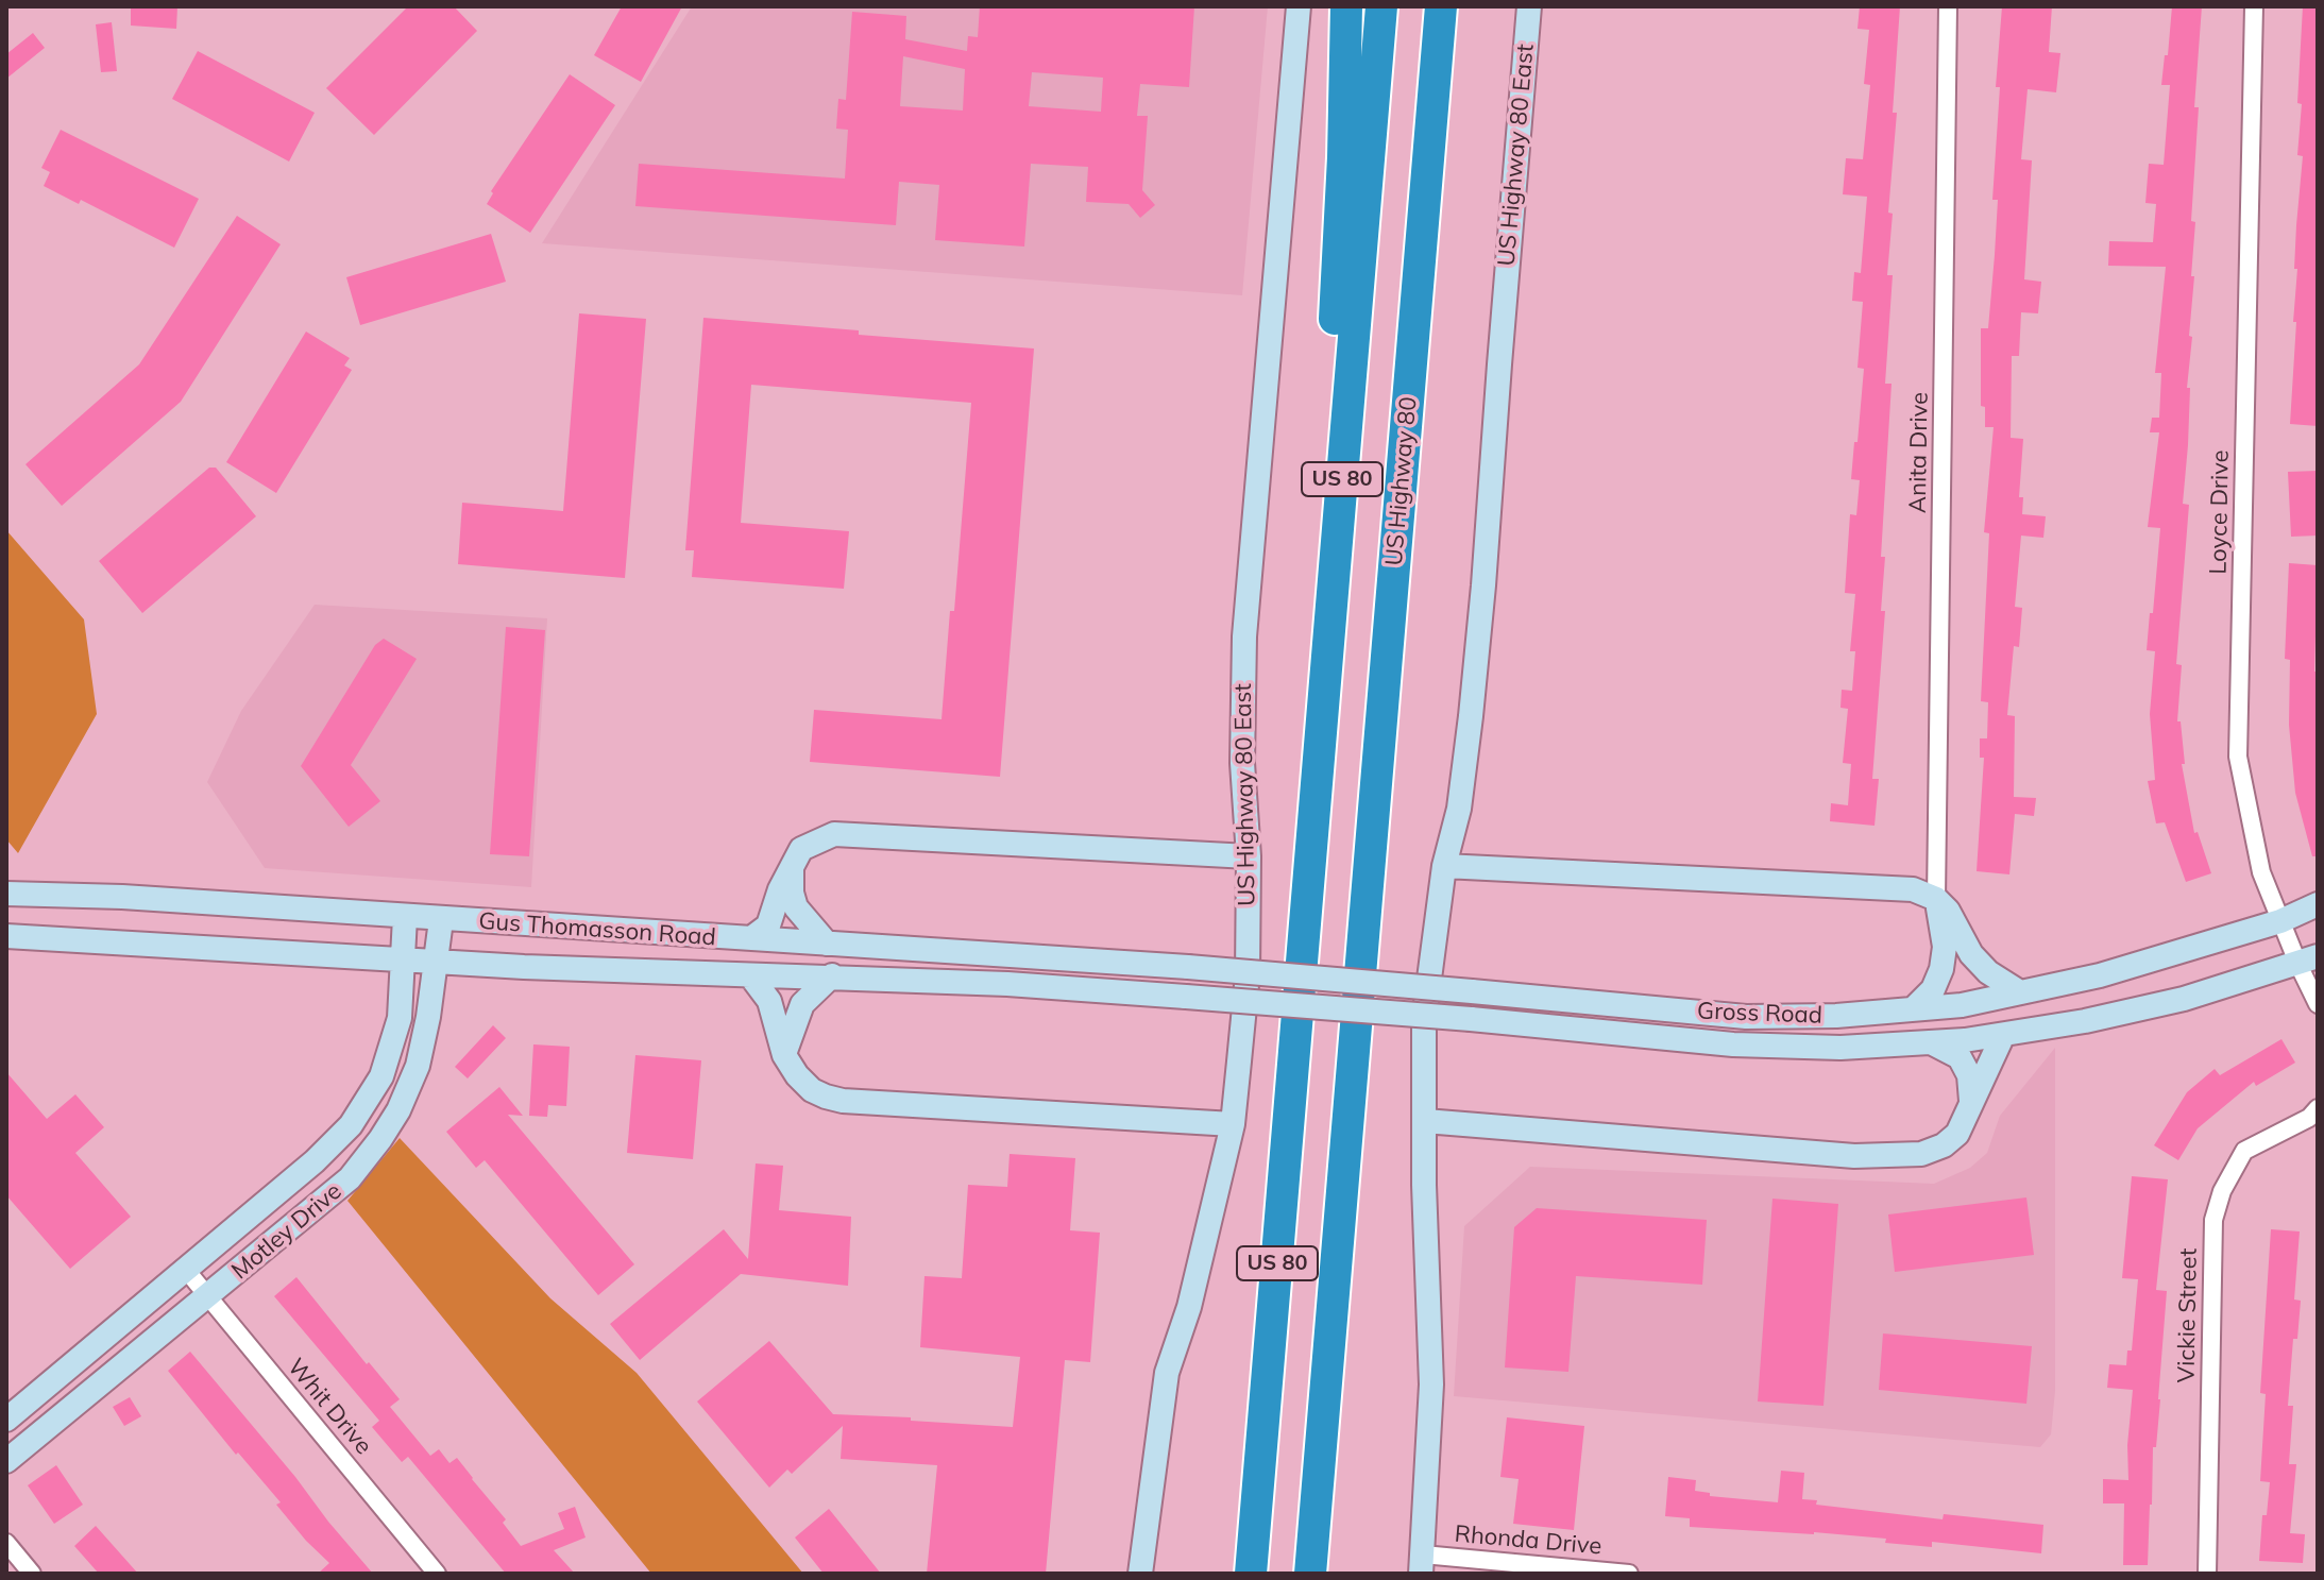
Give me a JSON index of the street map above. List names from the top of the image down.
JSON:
{
  "streets": {
    "highway": ["US 80", "US Highway 80"],
    "main road": [
      "US Highway 80 East",
      "Gus Thomasson Road",
      "Gross Road",
      "Motley Drive"
    ],
    "street": [
      "Anita Drive",
      "Loyce Drive",
      "Vickie Street",
      "Whit Drive",
      "Rhonda Drive"
    ]
  },
  "crossings": [
    ["US Highway 80 East", "Rhonda Drive"],
    ["Loyce Drive", "Gross Road"],
    ["Gus Thomasson Road", "Gross Road"],
    ["Gus Thomasson Road", "Motley Drive"],
    ["Motley Drive", "Whit Drive"]
  ]
}
